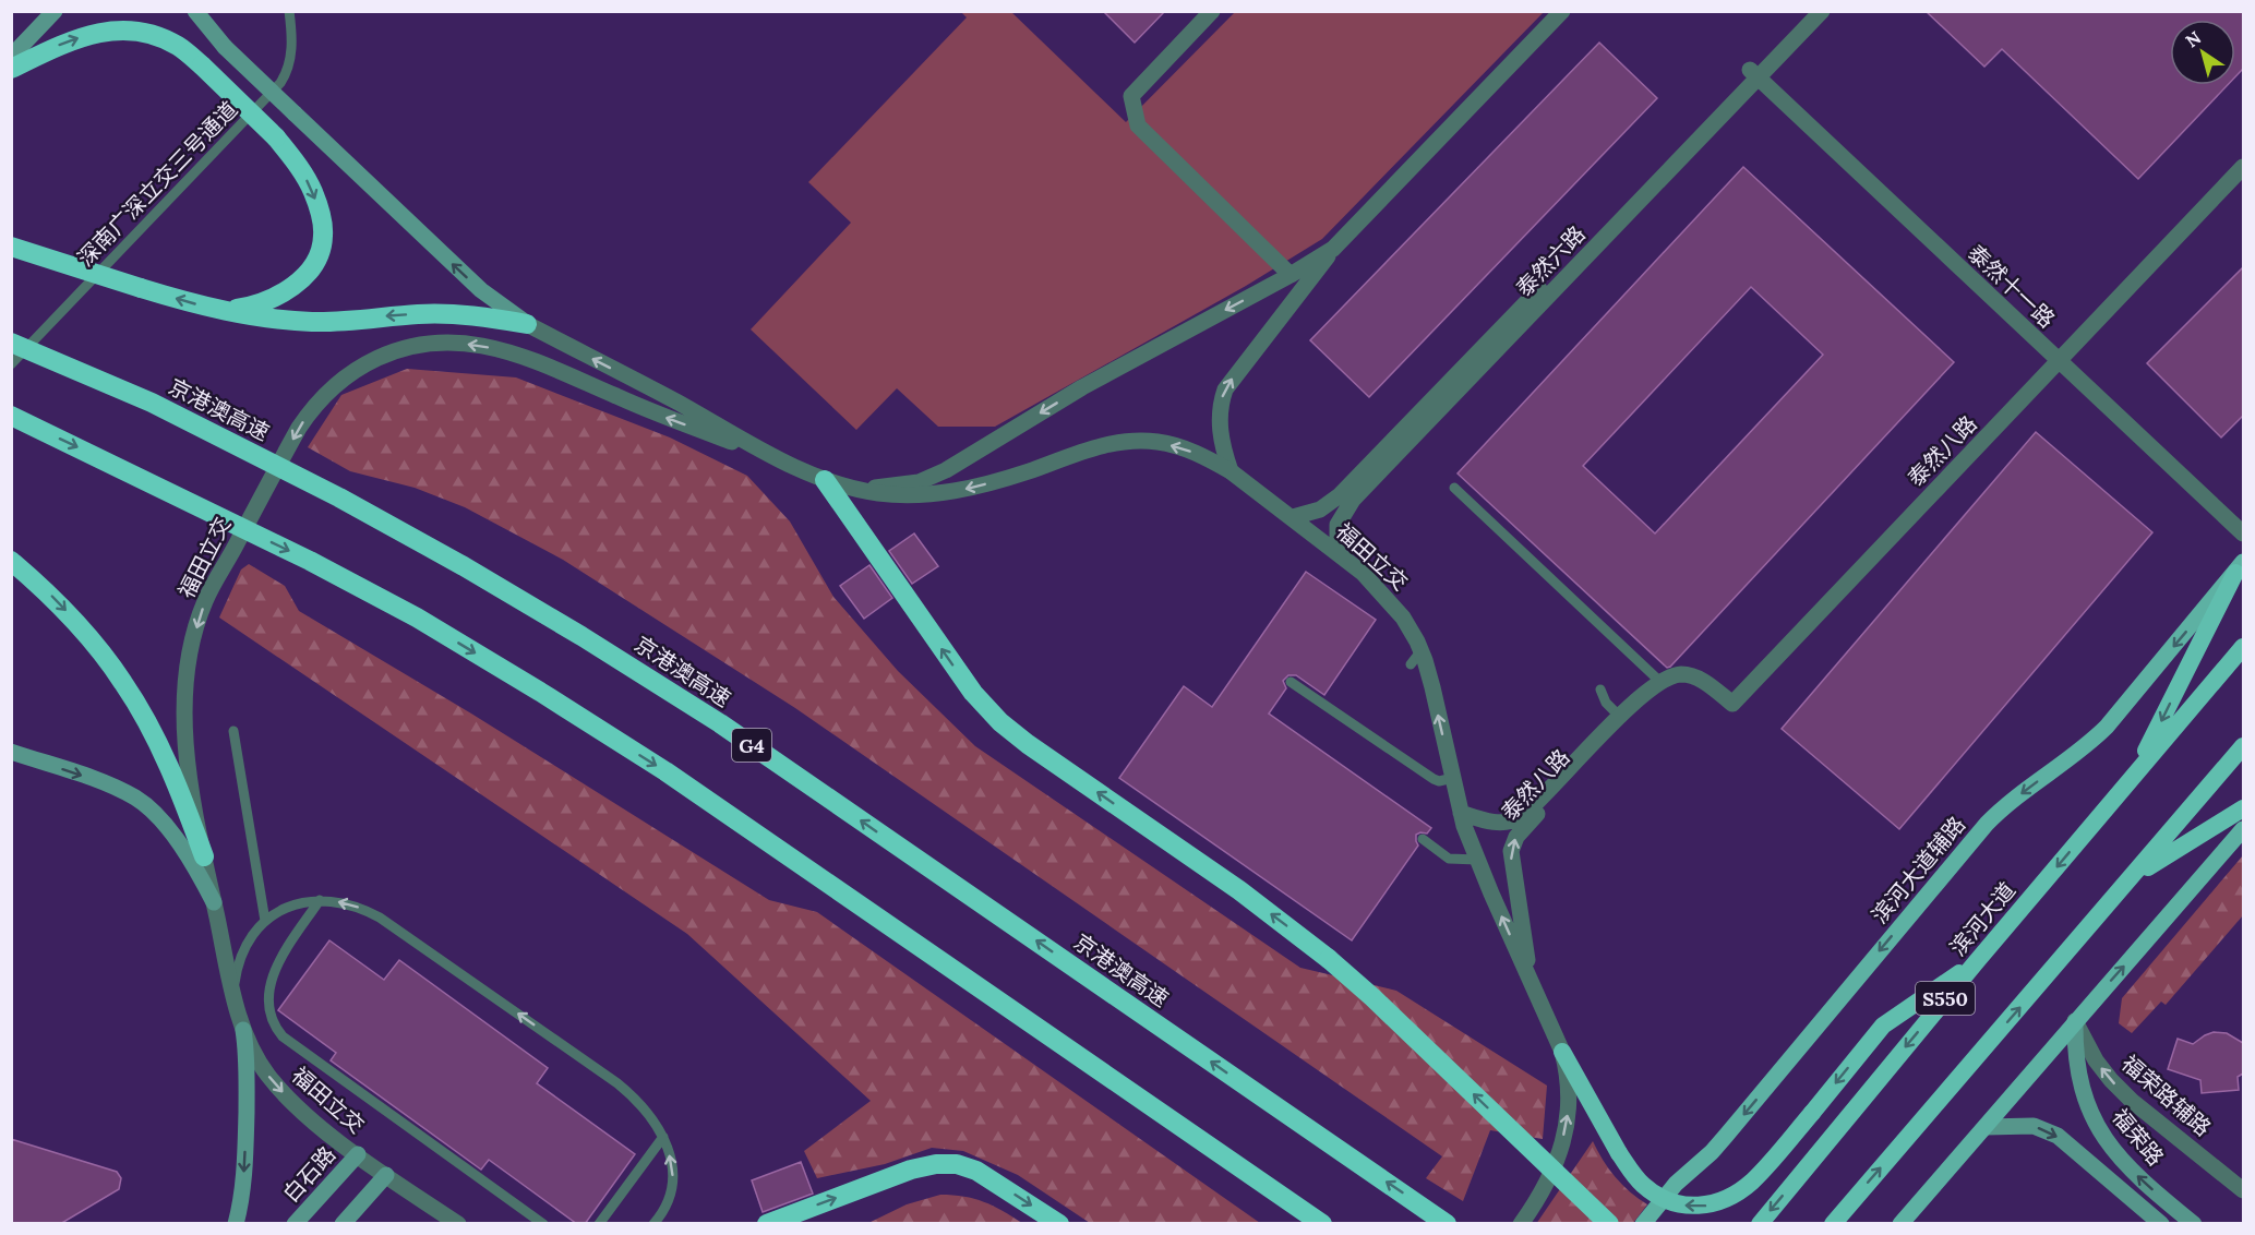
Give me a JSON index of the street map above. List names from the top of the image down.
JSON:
{
  "streets": {
    "highway": [
      "京港澳高速",
      "G4",
      "滨河大道",
      "S550"
    ],
    "main road": ["滨河大道辅路", "福荣路", "白石路"],
    "street": [
      "泰然六路",
      "泰然十一路",
      "泰然八路",
      "福田立交",
      "福荣路辅路"
    ],
    "lane": ["深南广深立交三号通道"]
  },
  "crossings": [
    ["泰然六路", "泰然十一路"],
    ["泰然六路", "福田立交"],
    ["泰然十一路", "泰然八路"],
    ["泰然八路", "福田立交"],
    ["福田立交", "白石路"],
    ["福荣路辅路", "福荣路"]
  ],
  "one_way": ["滨河大道辅路", "福荣路辅路", "福荣路"],
  "north": "top left"
}
